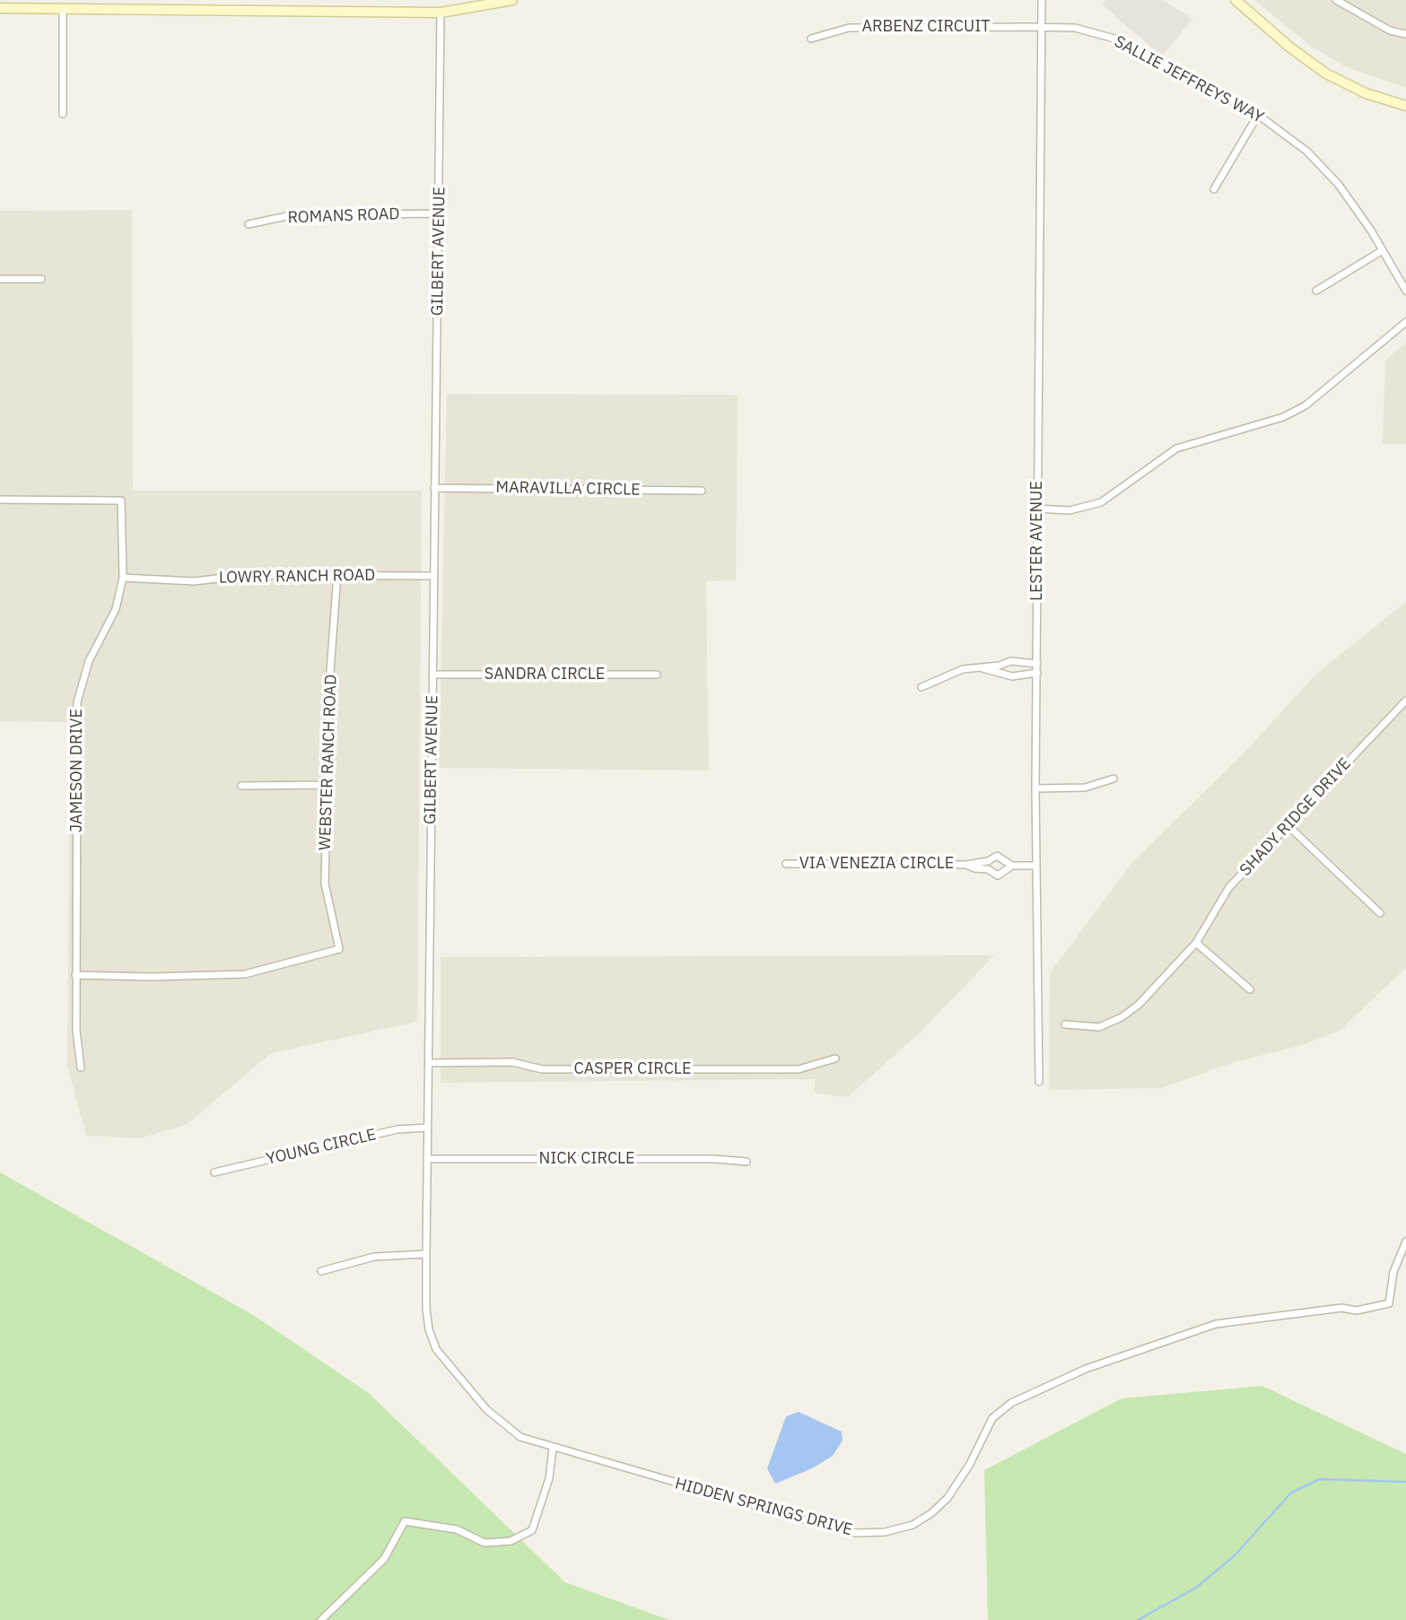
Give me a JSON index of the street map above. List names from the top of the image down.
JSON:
{
  "streets": {
    "street": [
      "ARBENZ CIRCUIT",
      "SALLIE JEFFREYS WAY",
      "ROMANS ROAD",
      "GILBERT AVENUE",
      "MARAVILLA CIRCLE",
      "LESTER AVENUE",
      "LOWRY RANCH ROAD",
      "SANDRA CIRCLE",
      "WEBSTER RANCH ROAD",
      "JAMESON DRIVE",
      "SHADY RIDGE DRIVE",
      "VIA VENEZIA CIRCLE",
      "CASPER CIRCLE",
      "YOUNG CIRCLE",
      "NICK CIRCLE",
      "HIDDEN SPRINGS DRIVE"
    ]
  },
  "crossings": [
    ["ARBENZ CIRCUIT", "SALLIE JEFFREYS WAY"],
    ["ARBENZ CIRCUIT", "LESTER AVENUE"],
    ["SALLIE JEFFREYS WAY", "LESTER AVENUE"],
    ["ROMANS ROAD", "GILBERT AVENUE"],
    ["GILBERT AVENUE", "MARAVILLA CIRCLE"],
    ["GILBERT AVENUE", "LOWRY RANCH ROAD"],
    ["GILBERT AVENUE", "SANDRA CIRCLE"],
    ["GILBERT AVENUE", "CASPER CIRCLE"],
    ["GILBERT AVENUE", "YOUNG CIRCLE"],
    ["GILBERT AVENUE", "NICK CIRCLE"],
    ["GILBERT AVENUE", "HIDDEN SPRINGS DRIVE"],
    ["LESTER AVENUE", "VIA VENEZIA CIRCLE"],
    ["LOWRY RANCH ROAD", "WEBSTER RANCH ROAD"],
    ["LOWRY RANCH ROAD", "JAMESON DRIVE"],
    ["WEBSTER RANCH ROAD", "JAMESON DRIVE"]
  ]
}
